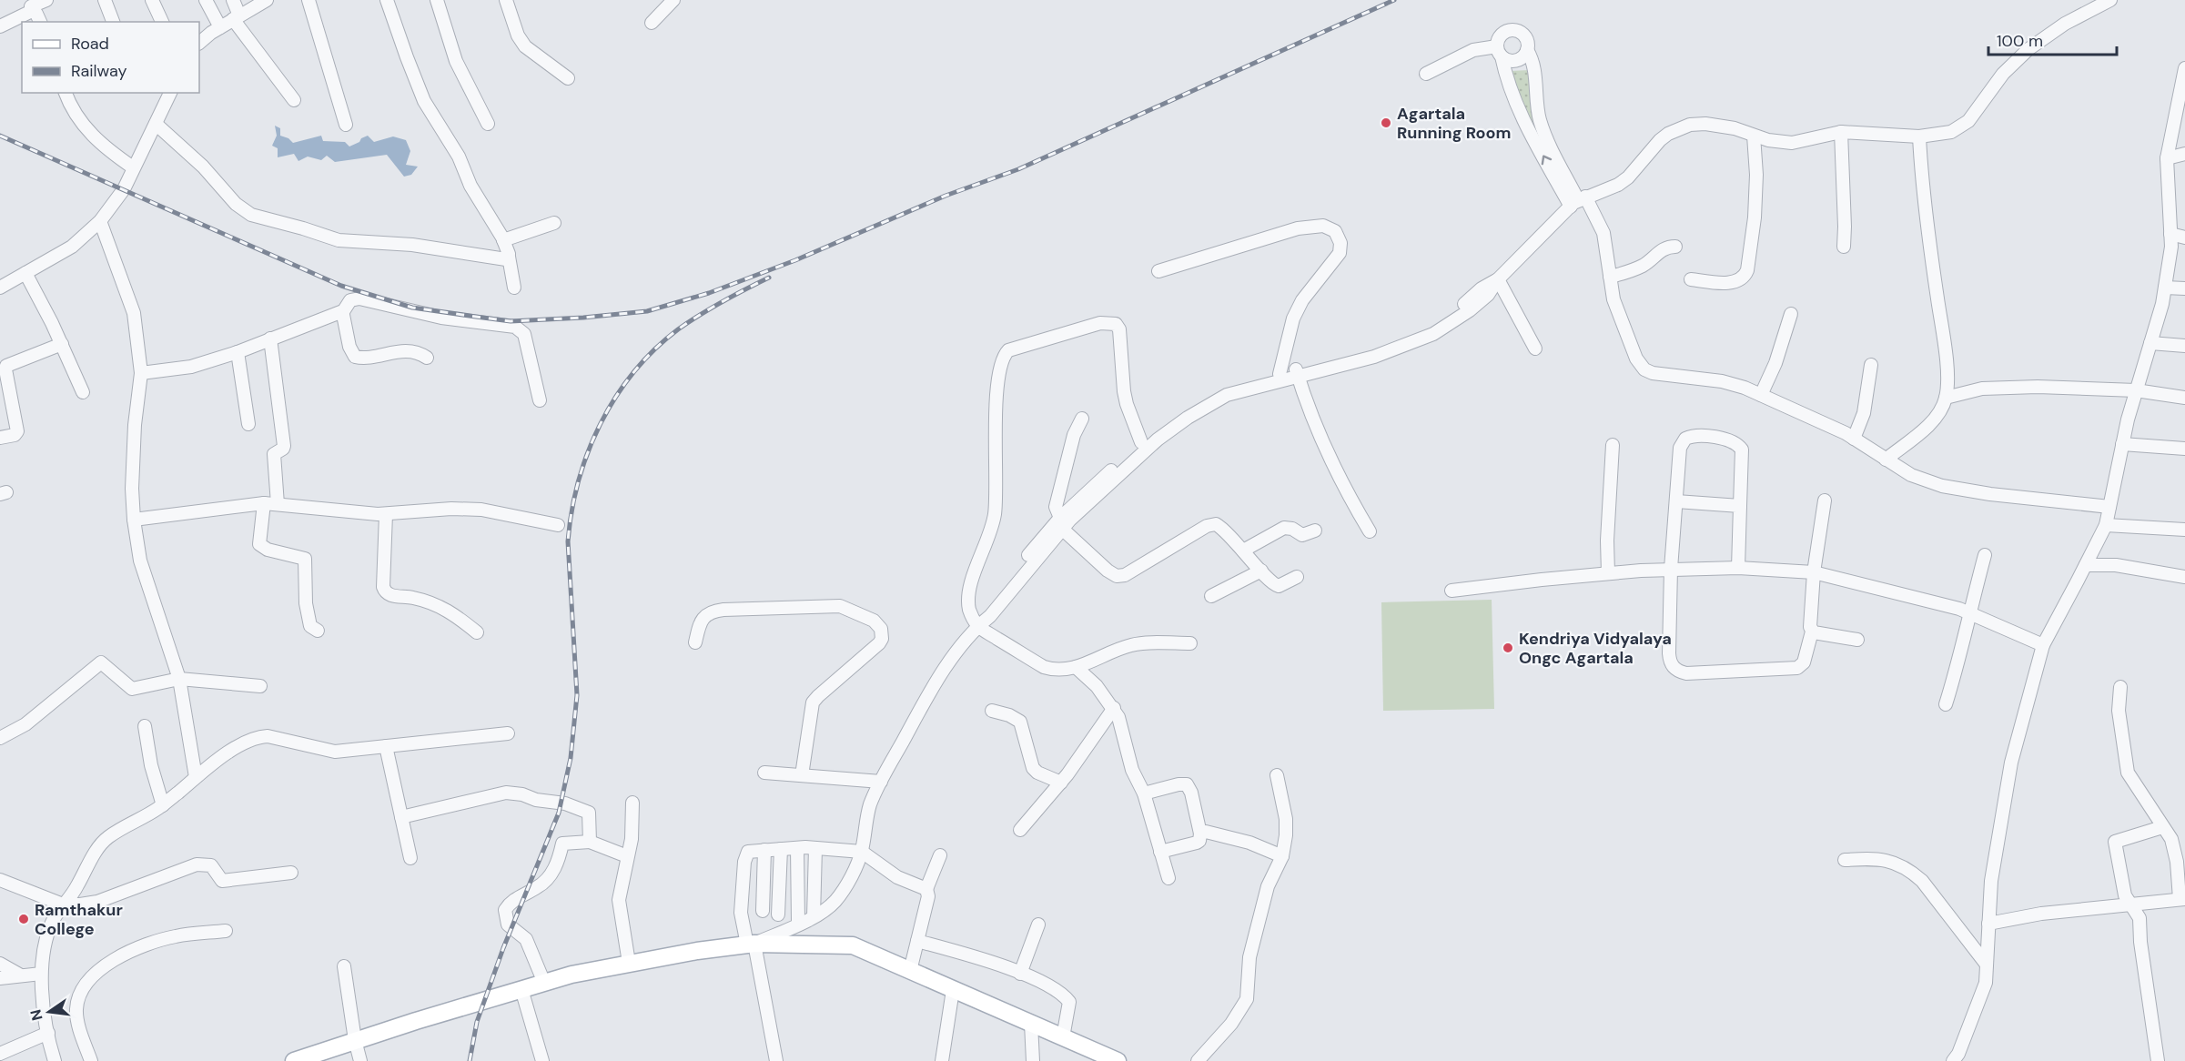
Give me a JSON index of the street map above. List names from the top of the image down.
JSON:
{
  "places": ["Agartala Running Room", "Kendriya Vidyalaya Ongc Agartala", "Ramthakur College"],
  "legend": ["Road", "Railway"],
  "scale_bar": "100 m",
  "north": "left"
}
